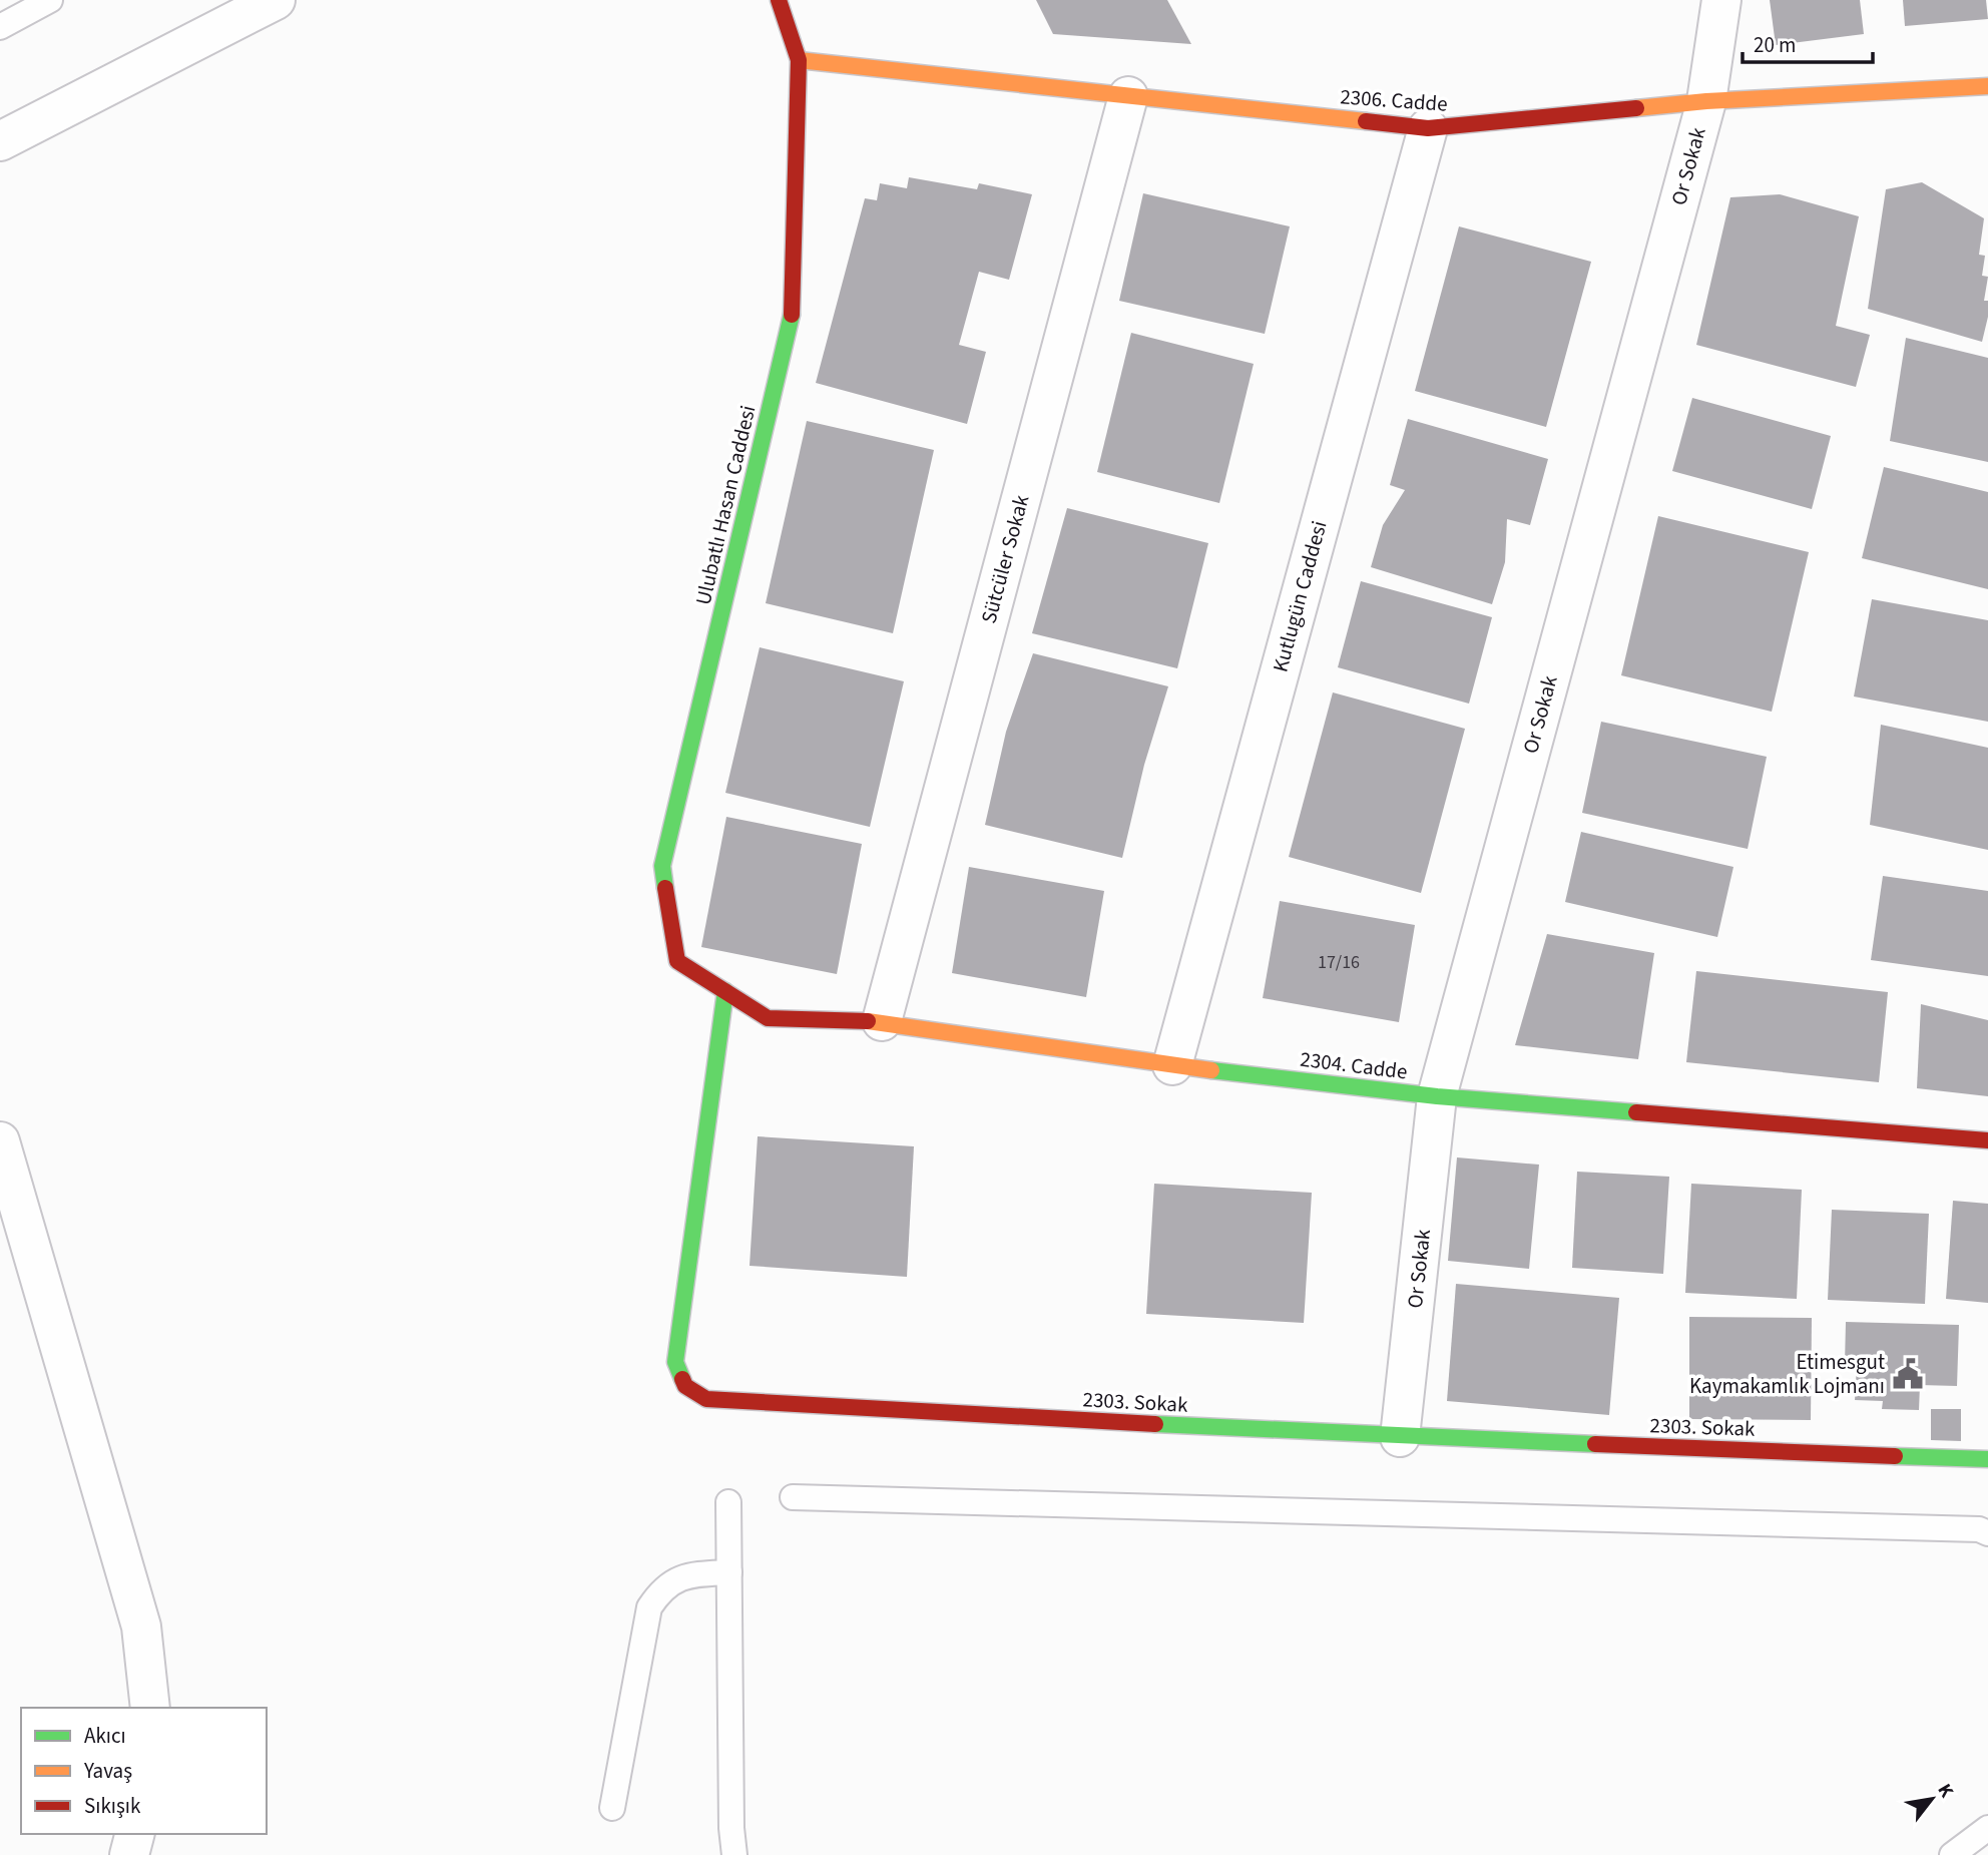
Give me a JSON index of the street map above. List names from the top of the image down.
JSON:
{
  "streets": {
    "street": [
      "2306. Cadde",
      "Or Sokak",
      "Ulubatlı Hasan Caddesi",
      "Sütcüler Sokak",
      "Kutlugün Caddesi",
      "2304. Cadde",
      "2303. Sokak"
    ]
  },
  "crossings": [
    ["2306. Cadde", "Or Sokak"],
    ["2306. Cadde", "Ulubatlı Hasan Caddesi"],
    ["2306. Cadde", "Sütcüler Sokak"],
    ["2306. Cadde", "Kutlugün Caddesi"],
    ["Or Sokak", "2304. Cadde"],
    ["Or Sokak", "2303. Sokak"],
    ["Ulubatlı Hasan Caddesi", "2304. Cadde"],
    ["Ulubatlı Hasan Caddesi", "2303. Sokak"],
    ["Sütcüler Sokak", "2304. Cadde"],
    ["Kutlugün Caddesi", "2304. Cadde"],
    ["2304. Cadde", "2303. Sokak"]
  ],
  "places": {
    "public building": ["Etimesgut Kaymakamlık Lojmanı"]
  },
  "house_numbers": ["17/16"],
  "legend": ["Akıcı", "Yavaş", "Sıkışık"],
  "scale_bar": "20 m",
  "north": "top right"
}
